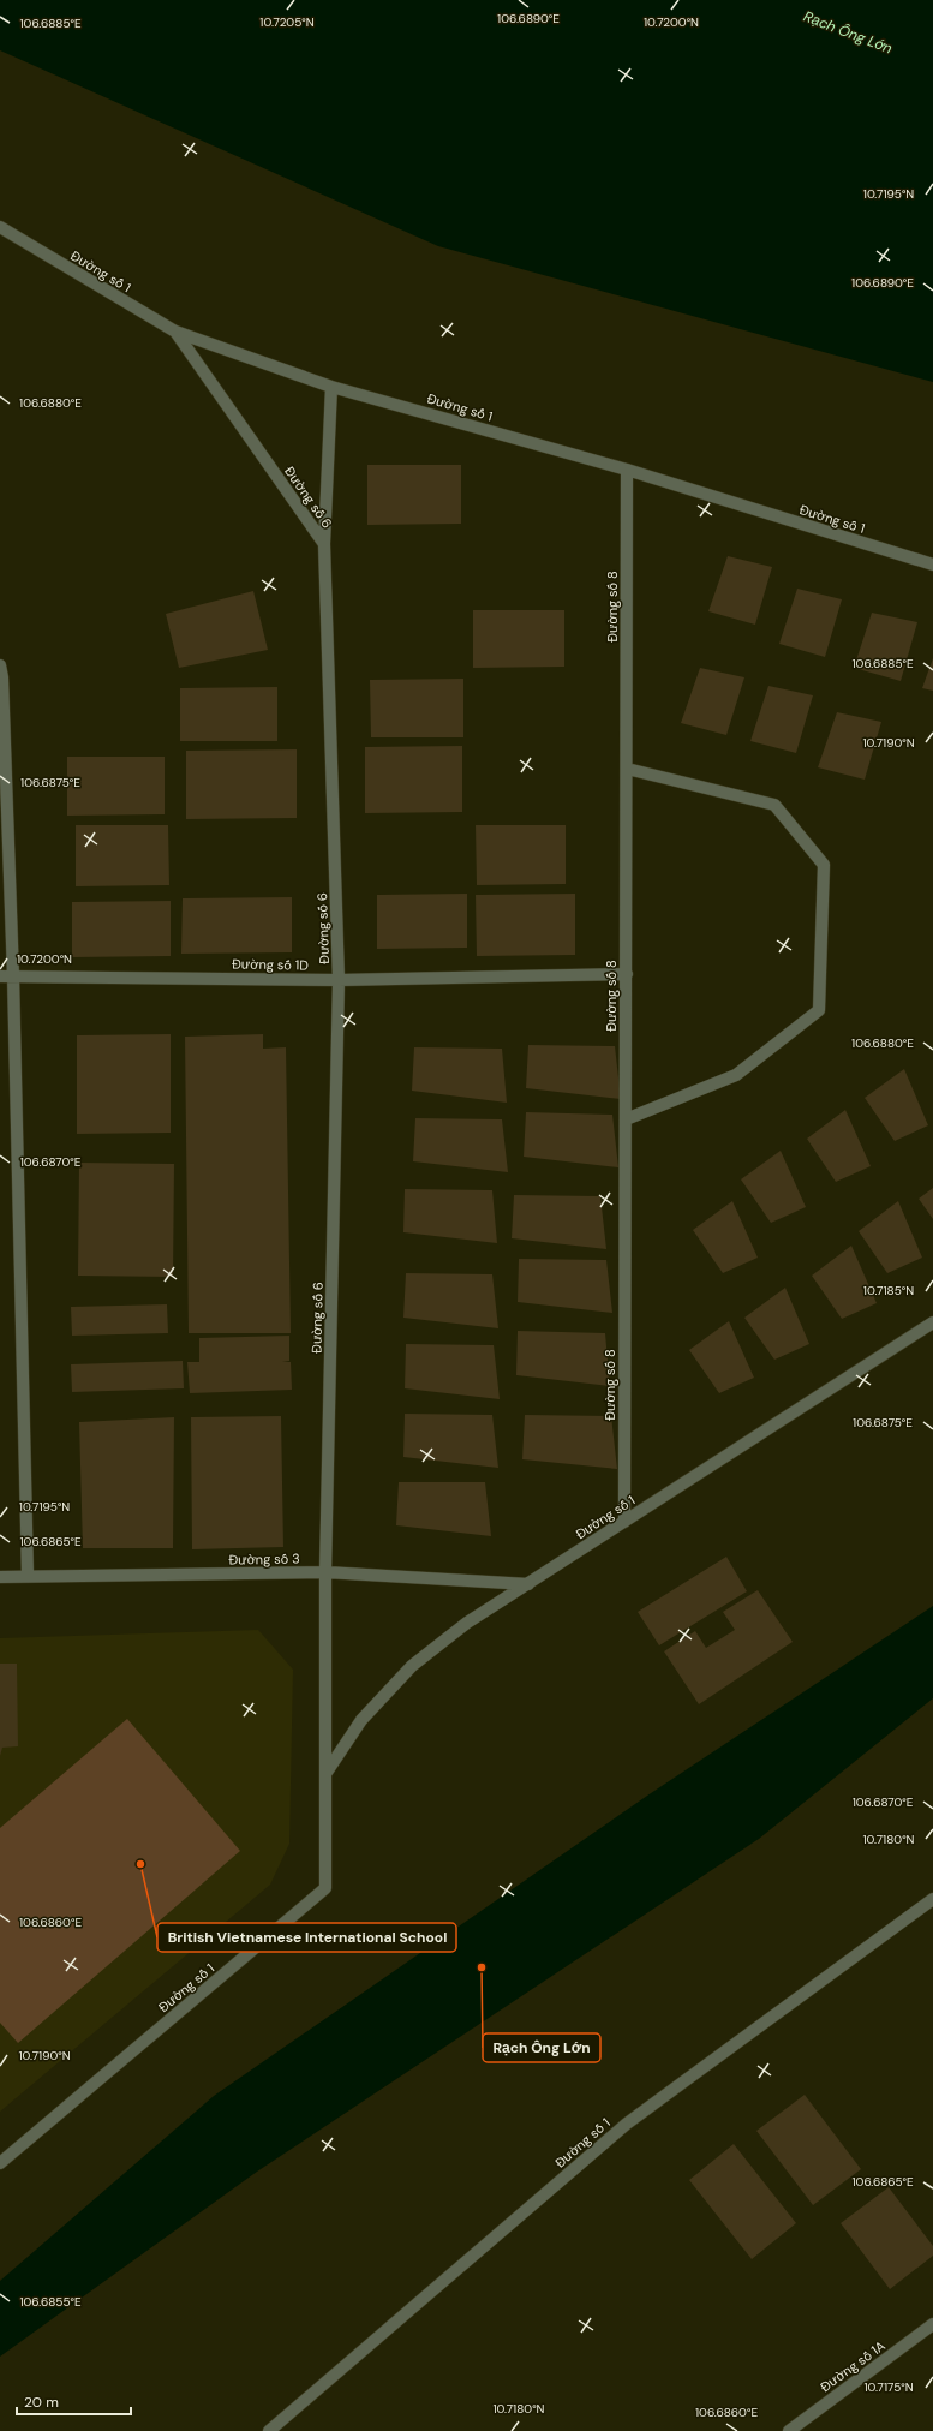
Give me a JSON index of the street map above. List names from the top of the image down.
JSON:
{
  "streets": {
    "street": [
      "Đường số 1",
      "Đường số 6",
      "Đường số 8",
      "Đường số 1D",
      "Đường số 3",
      "Đường số 1A"
    ]
  },
  "crossings": [
    ["Đường số 1", "Đường số 6"],
    ["Đường số 1", "Đường số 8"],
    ["Đường số 1", "Đường số 3"],
    ["Đường số 6", "Đường số 1D"],
    ["Đường số 6", "Đường số 3"],
    ["Đường số 8", "Đường số 1D"]
  ],
  "water": ["Rạch Ông Lớn"],
  "places": ["British Vietnamese International School", "Rạch Ông Lớn"],
  "scale_bar": "20 m",
  "coordinates": [
    "106.6890°E",
    "10.7205°N",
    "10.7200°N",
    "106.6885°E",
    "10.7195°N",
    "106.6880°E",
    "10.7190°N",
    "106.6875°E",
    "106.6870°E",
    "10.7185°N",
    "106.6865°E",
    "10.7180°N",
    "106.6860°E",
    "106.6855°E",
    "10.7175°N"
  ]
}
